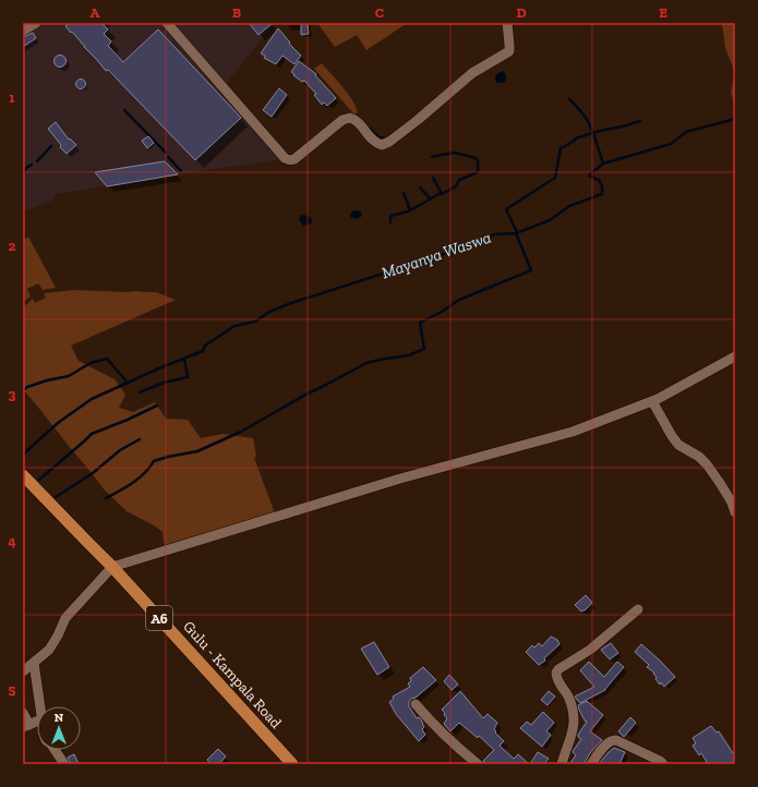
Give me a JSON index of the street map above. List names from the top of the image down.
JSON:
{
  "streets": {
    "main road": ["A6", "Gulu - Kampala Road"]
  },
  "water": ["Mayanya Waswa"],
  "north": "top",
  "grid": {
    "columns": [
      "A",
      "B",
      "C",
      "D",
      "E"
    ],
    "rows": [
      "1",
      "2",
      "3",
      "4",
      "5"
    ]
  }
}
